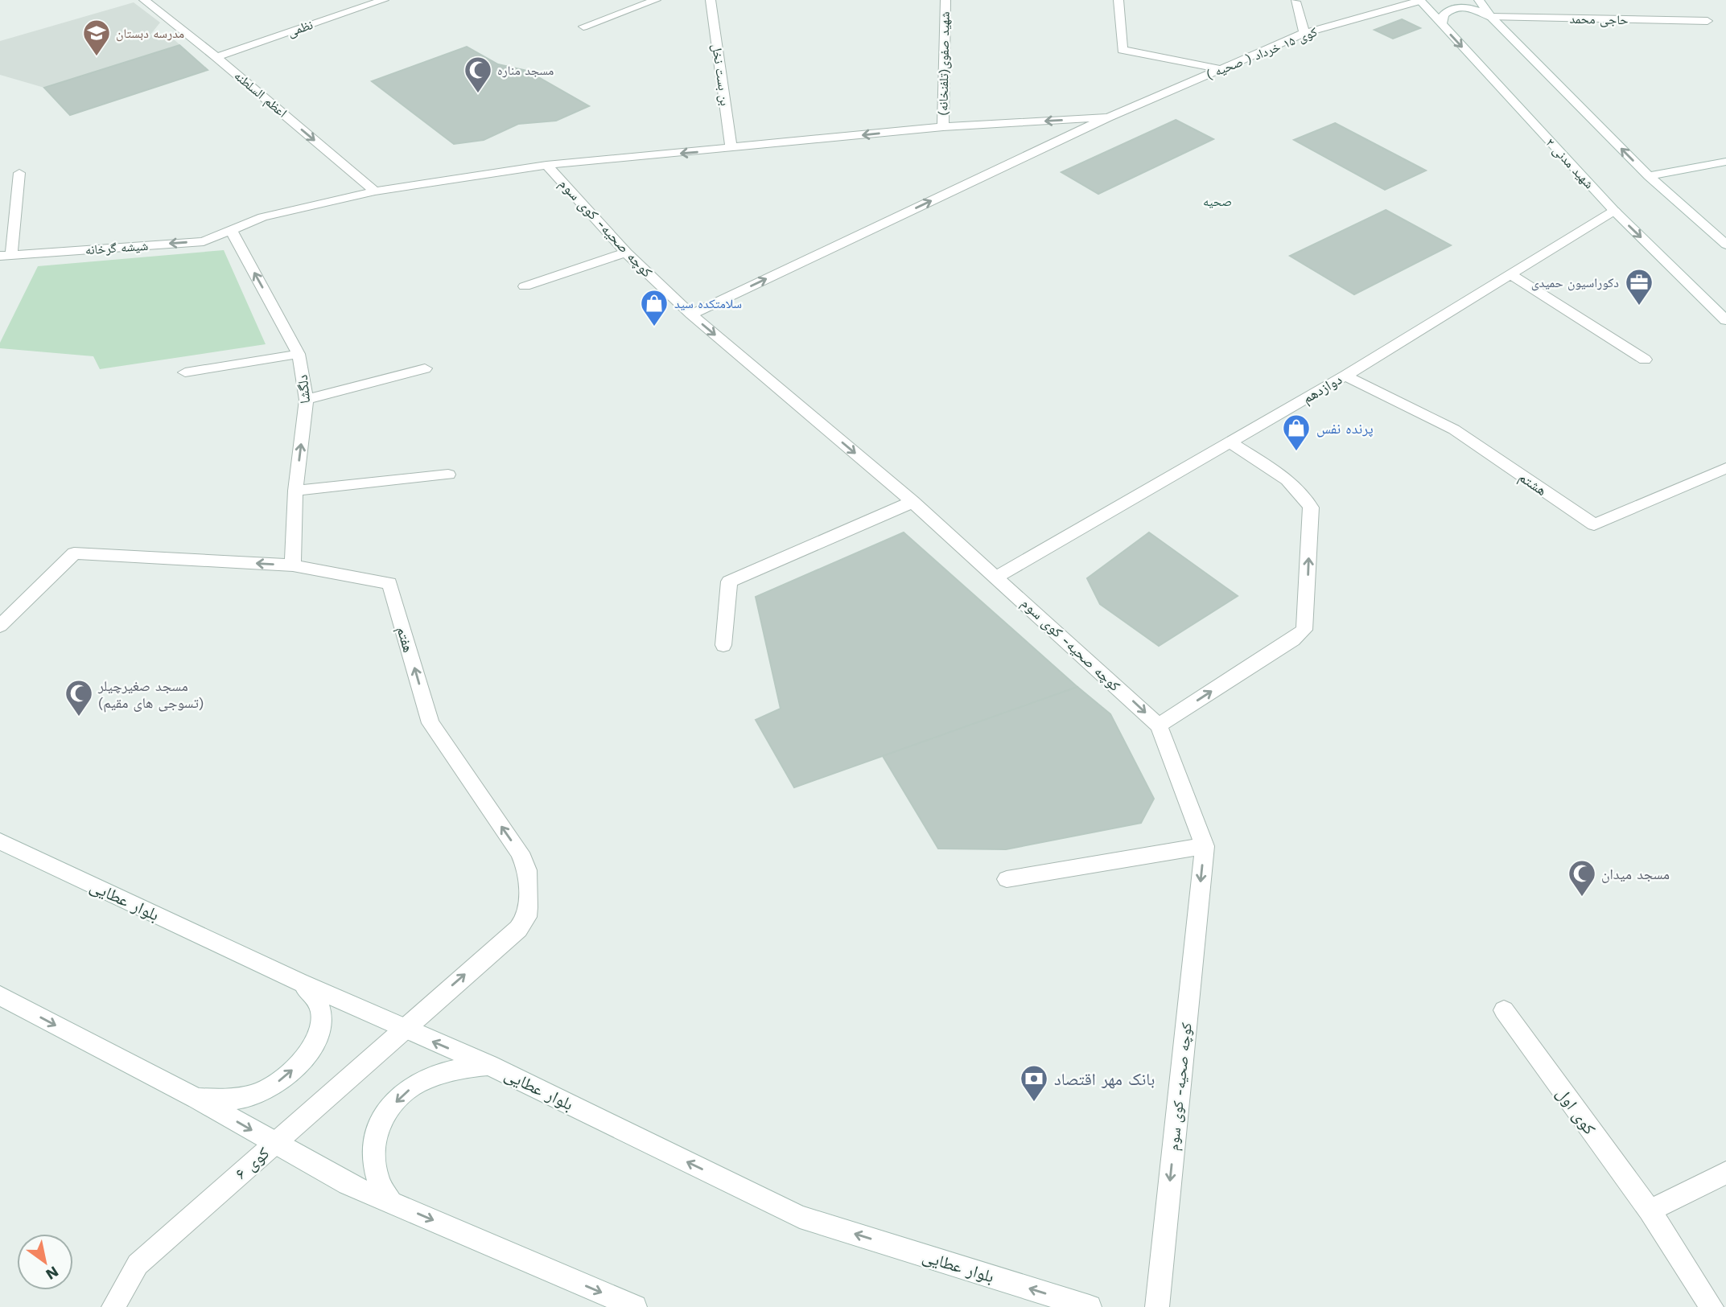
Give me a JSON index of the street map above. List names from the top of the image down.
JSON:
{
  "streets": {
    "street": [
      "حاجی محمد",
      "نظمی",
      "کوی ۱۵ خرداد ( صحیه )",
      "شهید صفوی(تلفنخانه)",
      "بن بست نخل",
      "اعظم السلطنه",
      "شهید مدنی ۲",
      "کوچه صحیه- کوی سوم",
      "شیشه گرخانه",
      "دوازدهم",
      "دلگشا",
      "هشتم",
      "هفتم",
      "بلوار عطایی",
      "کوی اول",
      "کوی ۶"
    ]
  },
  "crossings": [
    ["نظمی", "اعظم السلطنه"],
    ["کوی ۱۵ خرداد ( صحیه )", "شهید مدنی ۲"],
    ["کوی ۱۵ خرداد ( صحیه )", "کوچه صحیه- کوی سوم"],
    ["کوی ۱۵ خرداد ( صحیه )", "شیشه گرخانه"],
    ["شهید صفوی(تلفنخانه)", "شیشه گرخانه"],
    ["بن بست نخل", "شیشه گرخانه"],
    ["اعظم السلطنه", "شیشه گرخانه"],
    ["شهید مدنی ۲", "دوازدهم"],
    ["کوچه صحیه- کوی سوم", "شیشه گرخانه"],
    ["کوچه صحیه- کوی سوم", "دوازدهم"],
    ["شیشه گرخانه", "دلگشا"],
    ["دوازدهم", "هشتم"],
    ["دلگشا", "هفتم"],
    ["هفتم", "بلوار عطایی"],
    ["هفتم", "کوی ۶"],
    ["بلوار عطایی", "کوی ۶"]
  ],
  "one_way": [
    "کوی ۱۵ خرداد ( صحیه )",
    "اعظم السلطنه",
    "کوچه صحیه- کوی سوم",
    "دلگشا",
    "بلوار عطایی"
  ],
  "districts": ["صحیه"],
  "places": {
    "school or university": ["مدرسه دبستان"],
    "mosque": ["مسجد مناره", "مسجد صغیرچیلر (تسوجی های مقیم)", "مسجد میدان"],
    "office": ["دکوراسیون حمیدی"],
    "shop": ["سلامتکده سید", "پرنده نفس"],
    "bank": ["بانک مهر اقتصاد"]
  },
  "north": "bottom right"
}
